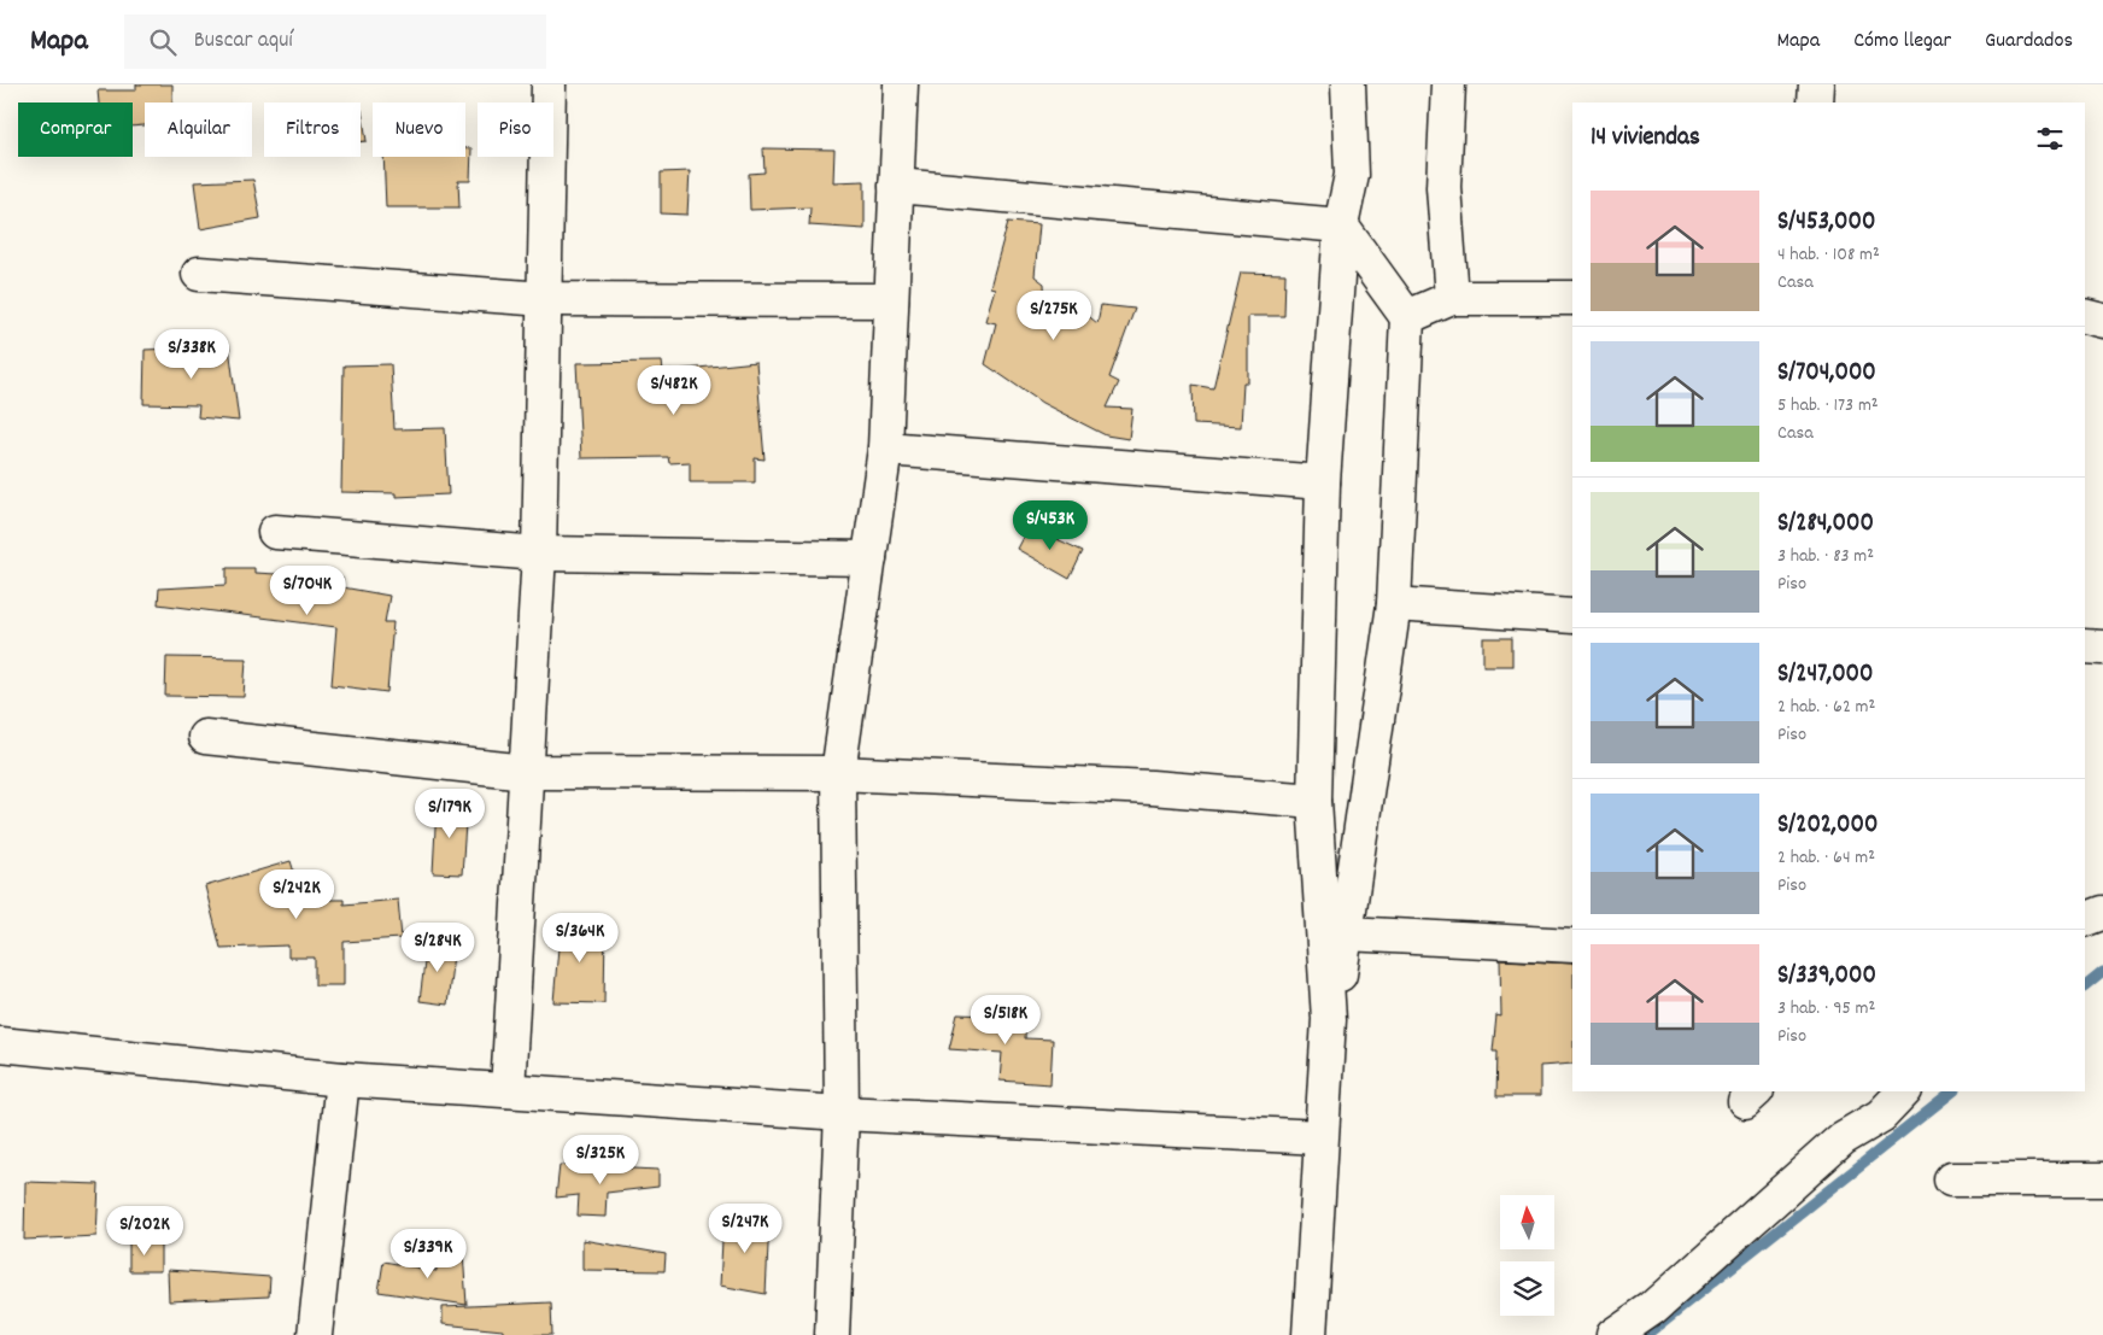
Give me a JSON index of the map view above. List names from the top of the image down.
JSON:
{
  "north": "top",
  "page": {
    "header": "Mapa",
    "search": "Buscar aquí",
    "nav": ["Mapa", "Cómo llegar", "Guardados"],
    "chip": [
      "Comprar",
      "Alquilar",
      "Filtros",
      "Nuevo",
      "Piso"
    ],
    "heading": "14 viviendas",
    "list": [
      {
        "name": "S/453,000",
        "note": "4 hab. · 108 m² · Casa"
      },
      {
        "name": "S/704,000",
        "note": "5 hab. · 173 m² · Casa"
      },
      {
        "name": "S/284,000",
        "note": "3 hab. · 83 m² · Piso"
      },
      {
        "name": "S/247,000",
        "note": "2 hab. · 62 m² · Piso"
      },
      {
        "name": "S/202,000",
        "note": "2 hab. · 64 m² · Piso"
      },
      {
        "name": "S/339,000",
        "note": "3 hab. · 95 m² · Piso"
      }
    ],
    "price": [
      "S/275K",
      "S/338K",
      "S/482K",
      "S/453K",
      "S/704K",
      "S/179K",
      "S/242K",
      "S/364K",
      "S/284K",
      "S/518K",
      "S/325K",
      "S/247K",
      "S/202K",
      "S/339K"
    ]
  }
}
